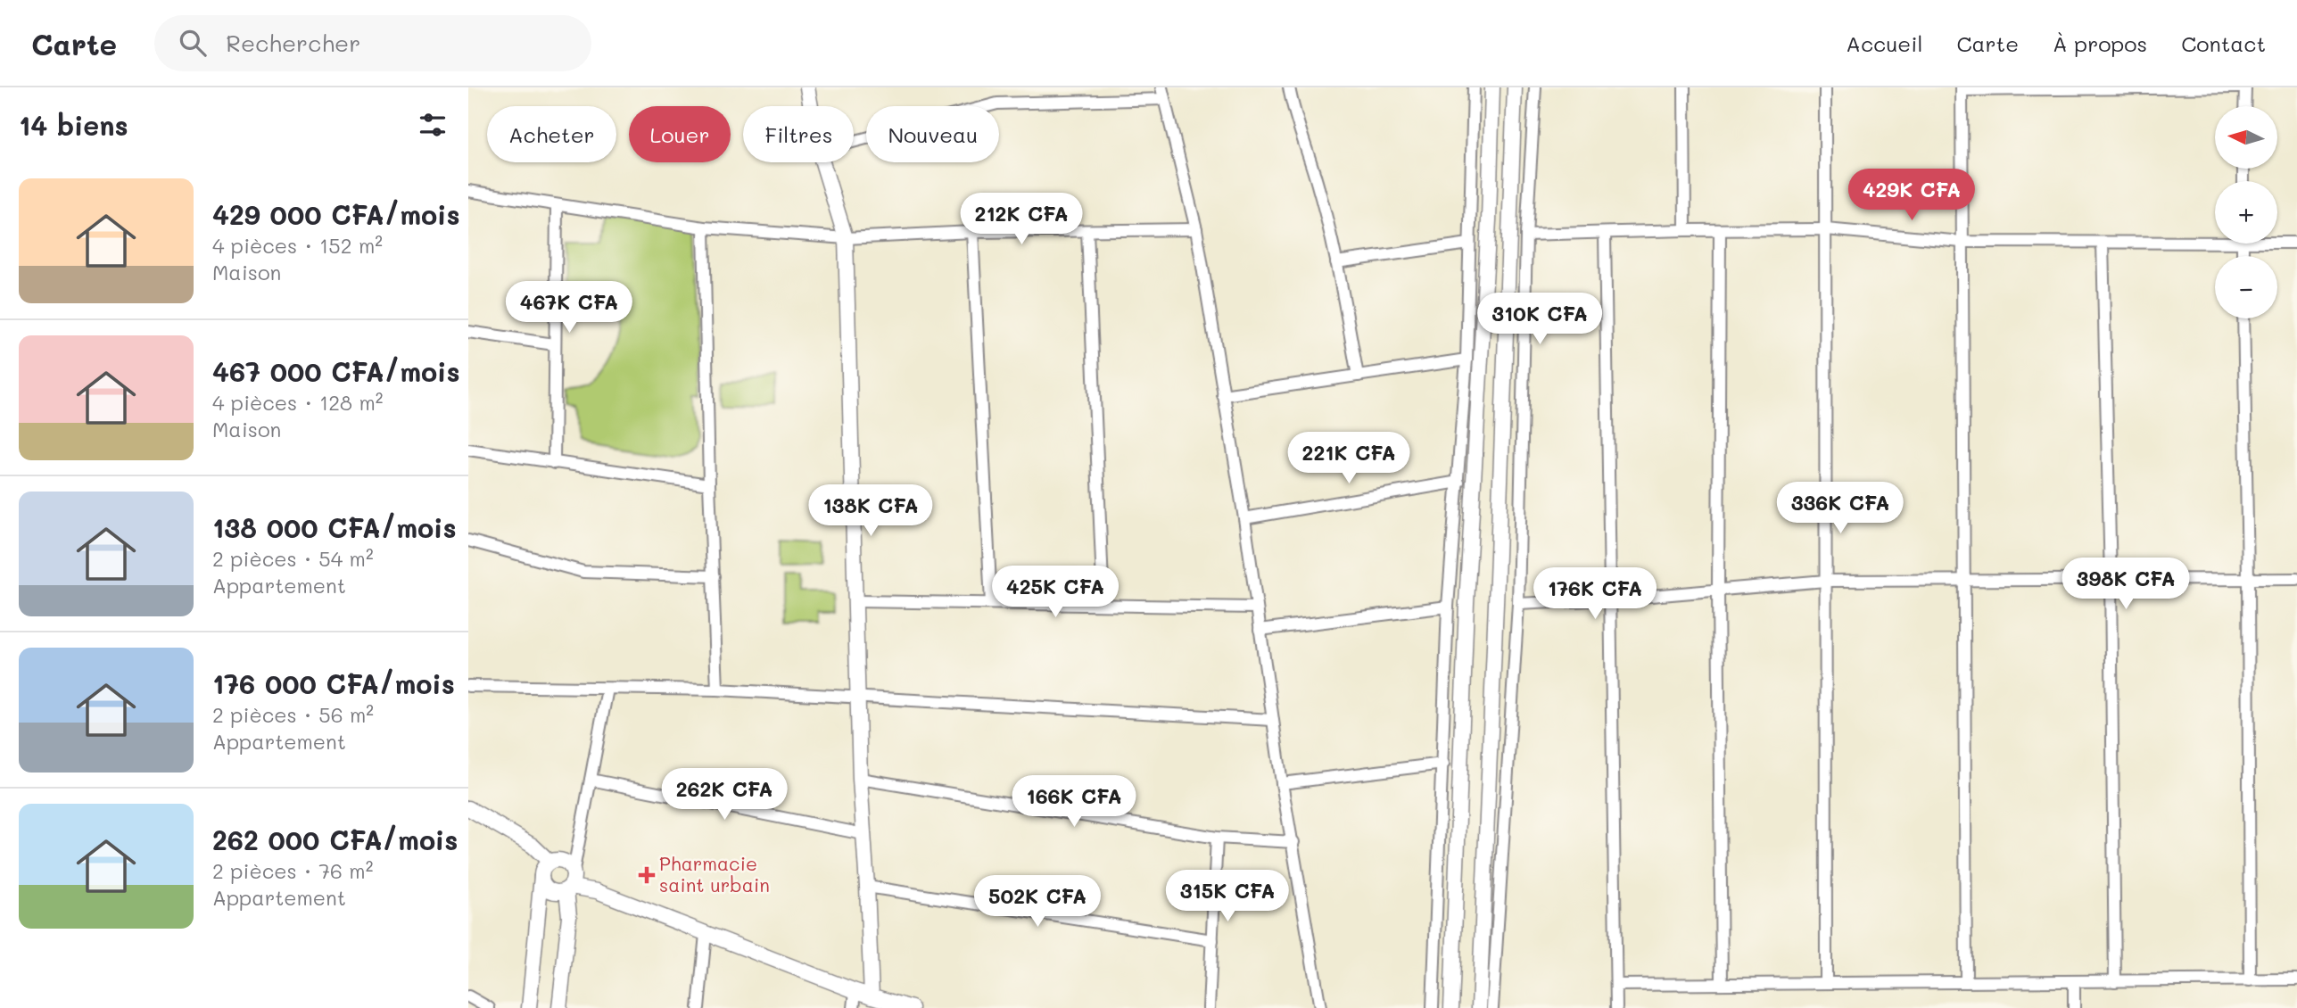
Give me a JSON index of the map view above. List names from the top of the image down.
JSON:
{
  "places": {
    "health": ["Pharmacie saint urbain"]
  },
  "north": "left",
  "page": {
    "header": "Carte",
    "search": "Rechercher",
    "nav": [
      "Accueil",
      "Carte",
      "À propos",
      "Contact"
    ],
    "heading": "14 biens",
    "map_buttons": ["+", "−"],
    "chip": [
      "Acheter",
      "Louer",
      "Filtres",
      "Nouveau"
    ],
    "list": [
      {
        "name": "429 000 CFA/mois",
        "note": "4 pièces · 152 m² · Maison"
      },
      {
        "name": "467 000 CFA/mois",
        "note": "4 pièces · 128 m² · Maison"
      },
      {
        "name": "138 000 CFA/mois",
        "note": "2 pièces · 54 m² · Appartement"
      },
      {
        "name": "176 000 CFA/mois",
        "note": "2 pièces · 56 m² · Appartement"
      },
      {
        "name": "262 000 CFA/mois",
        "note": "2 pièces · 76 m² · Appartement"
      }
    ],
    "price": [
      "429K CFA",
      "212K CFA",
      "467K CFA",
      "310K CFA",
      "221K CFA",
      "336K CFA",
      "138K CFA",
      "398K CFA",
      "425K CFA",
      "176K CFA",
      "262K CFA",
      "166K CFA",
      "315K CFA",
      "502K CFA"
    ]
  }
}
